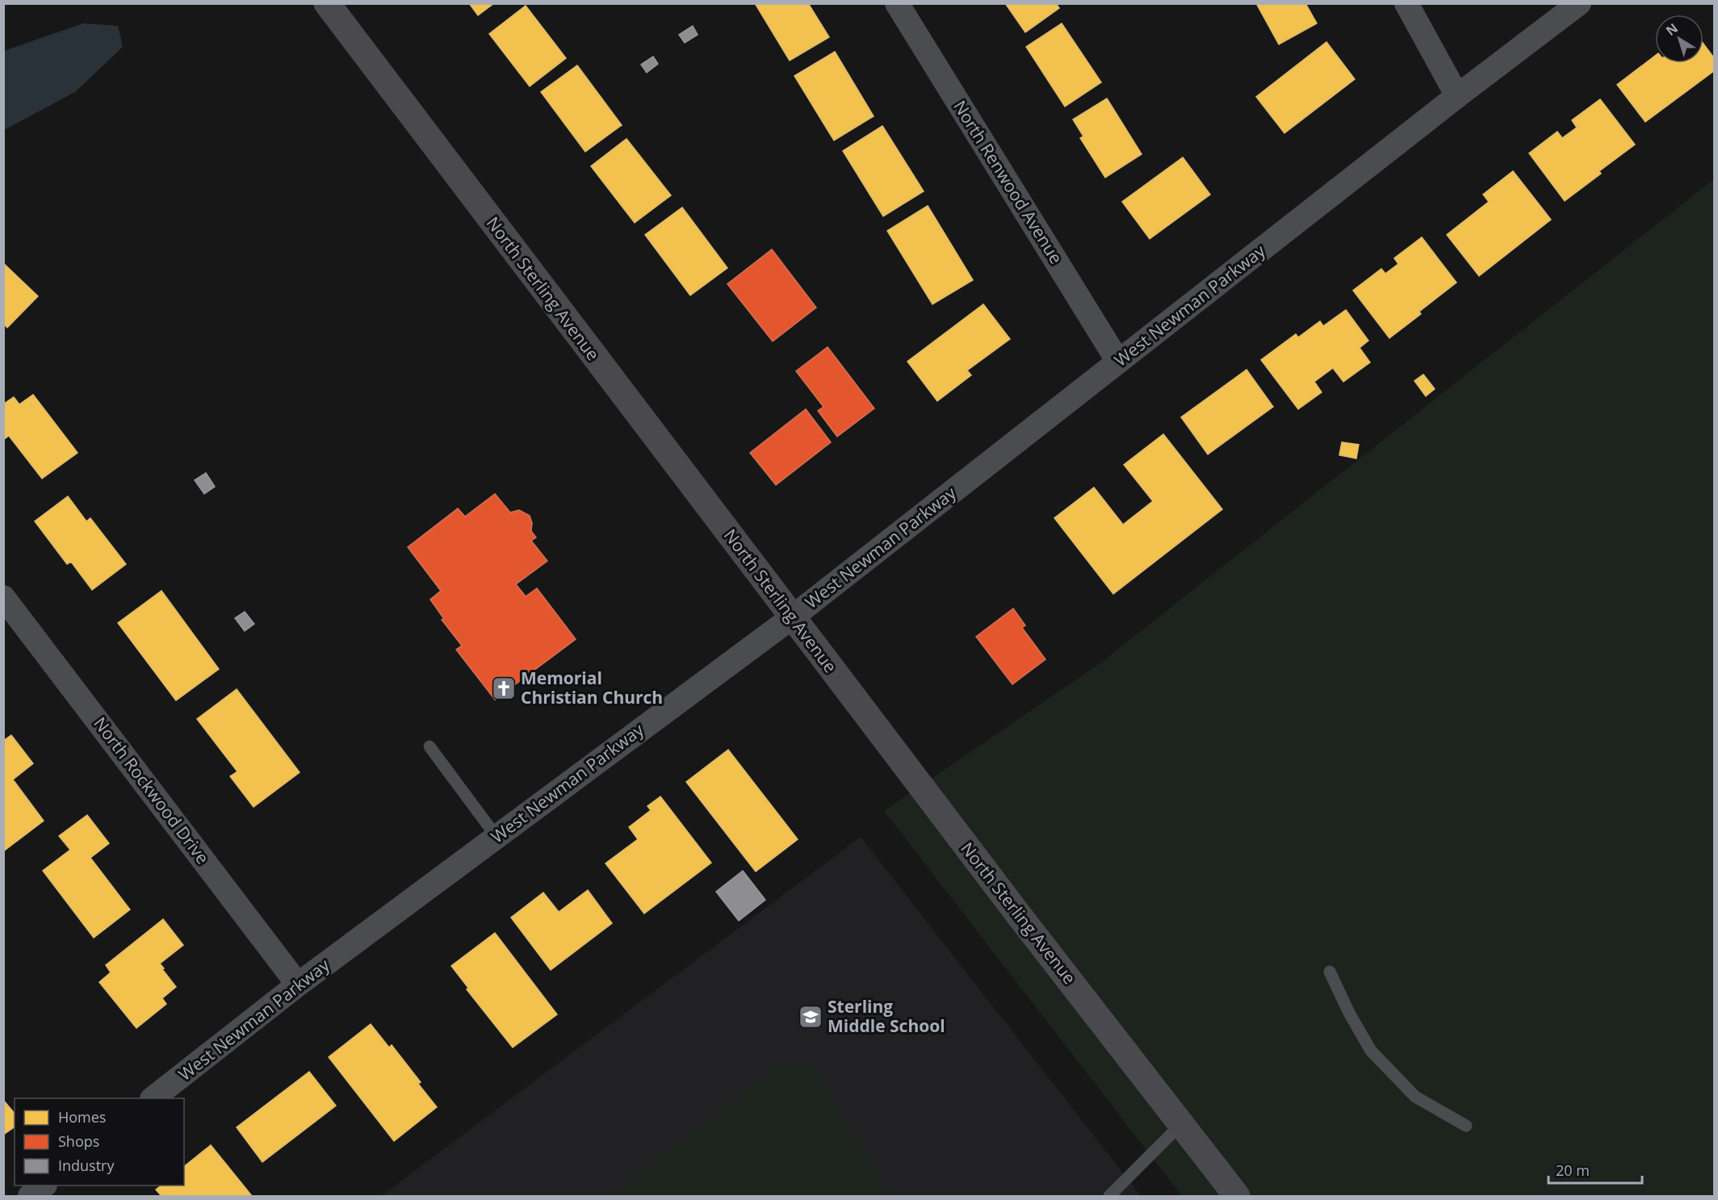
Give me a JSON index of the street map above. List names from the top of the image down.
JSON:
{
  "streets": {
    "main road": ["North Sterling Avenue"],
    "street": ["North Renwood Avenue", "West Newman Parkway", "North Rockwood Drive"]
  },
  "crossings": [
    ["North Renwood Avenue", "West Newman Parkway"],
    ["North Sterling Avenue", "West Newman Parkway"],
    ["West Newman Parkway", "North Rockwood Drive"]
  ],
  "places": {
    "church": ["Memorial Christian Church"],
    "school or university": ["Sterling Middle School"]
  },
  "legend": ["Homes", "Shops", "Industry"],
  "scale_bar": "20 m",
  "north": "top left"
}
